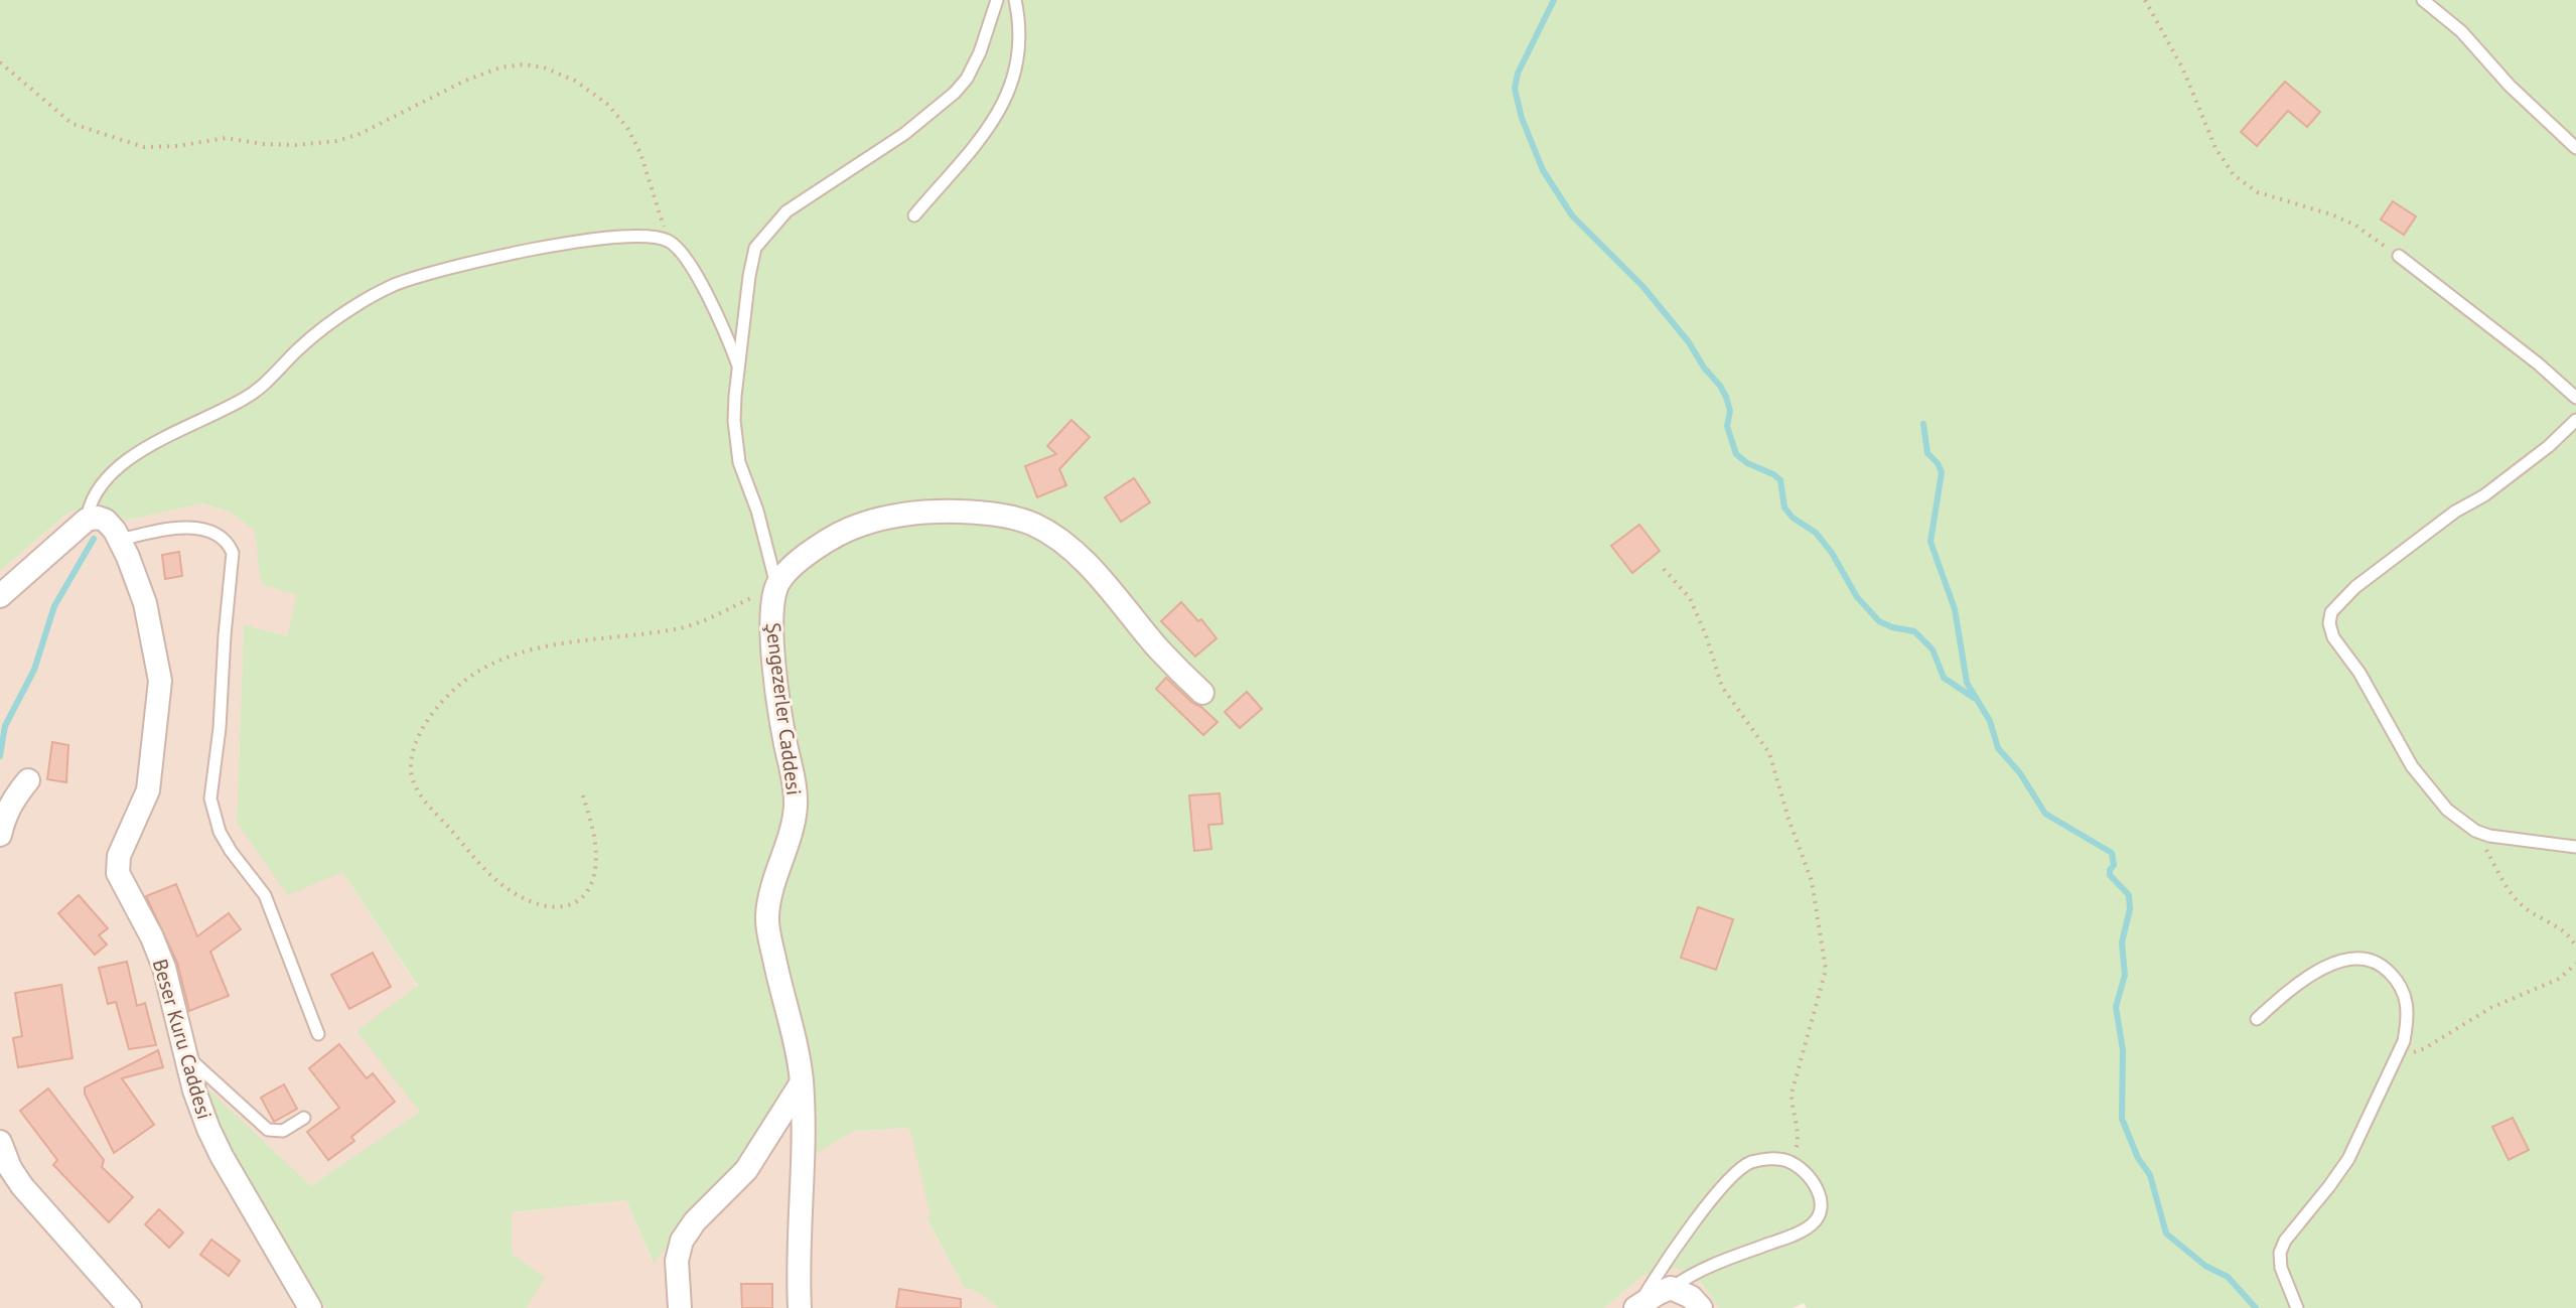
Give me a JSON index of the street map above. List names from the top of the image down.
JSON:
{
  "streets": {
    "street": ["Şengezerler Caddesi", "Beser Kuru Caddesi"]
  }
}
